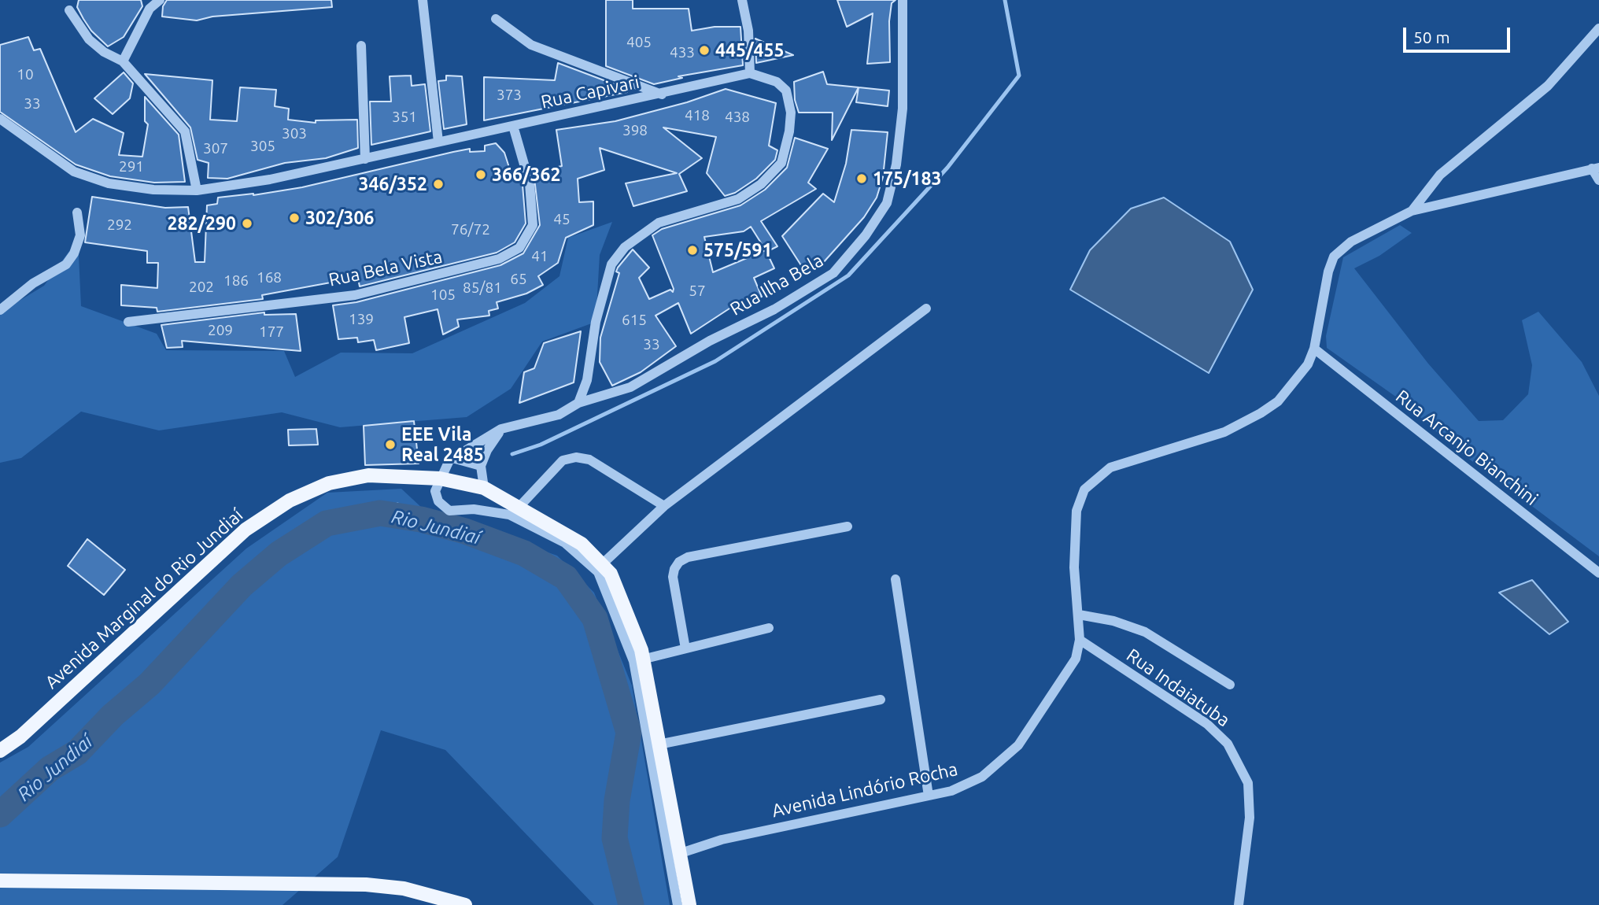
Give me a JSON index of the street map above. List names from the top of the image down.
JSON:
{
  "streets": {
    "main road": ["Avenida Marginal do Rio Jundiaí"],
    "street": [
      "Rua Capivari",
      "Rua Bela Vista",
      "Rua Ilha Bela",
      "Rua Arcanjo Bianchini",
      "Rua Indaiatuba",
      "Avenida Lindório Rocha"
    ]
  },
  "crossings": [
    ["Rua Capivari", "Rua Bela Vista"],
    ["Rua Ilha Bela", "Avenida Marginal do Rio Jundiaí"],
    ["Rua Arcanjo Bianchini", "Avenida Lindório Rocha"],
    ["Avenida Marginal do Rio Jundiaí", "Avenida Lindório Rocha"],
    ["Rua Indaiatuba", "Avenida Lindório Rocha"]
  ],
  "water": ["Rio Jundiaí"],
  "places": [
    "445/455",
    "366/362",
    "175/183",
    "346/352",
    "302/306",
    "282/290",
    "575/591",
    "EEE Vila Real 2485"
  ],
  "house_numbers": [
    "405",
    "433",
    "10",
    "373",
    "33",
    "418",
    "351",
    "438",
    "398",
    "303",
    "305",
    "307",
    "291",
    "45",
    "292",
    "76/72",
    "41",
    "168",
    "65",
    "186",
    "202",
    "85/81",
    "57",
    "105",
    "139",
    "615",
    "209",
    "177",
    "33"
  ],
  "scale_bar": "50 m"
}
